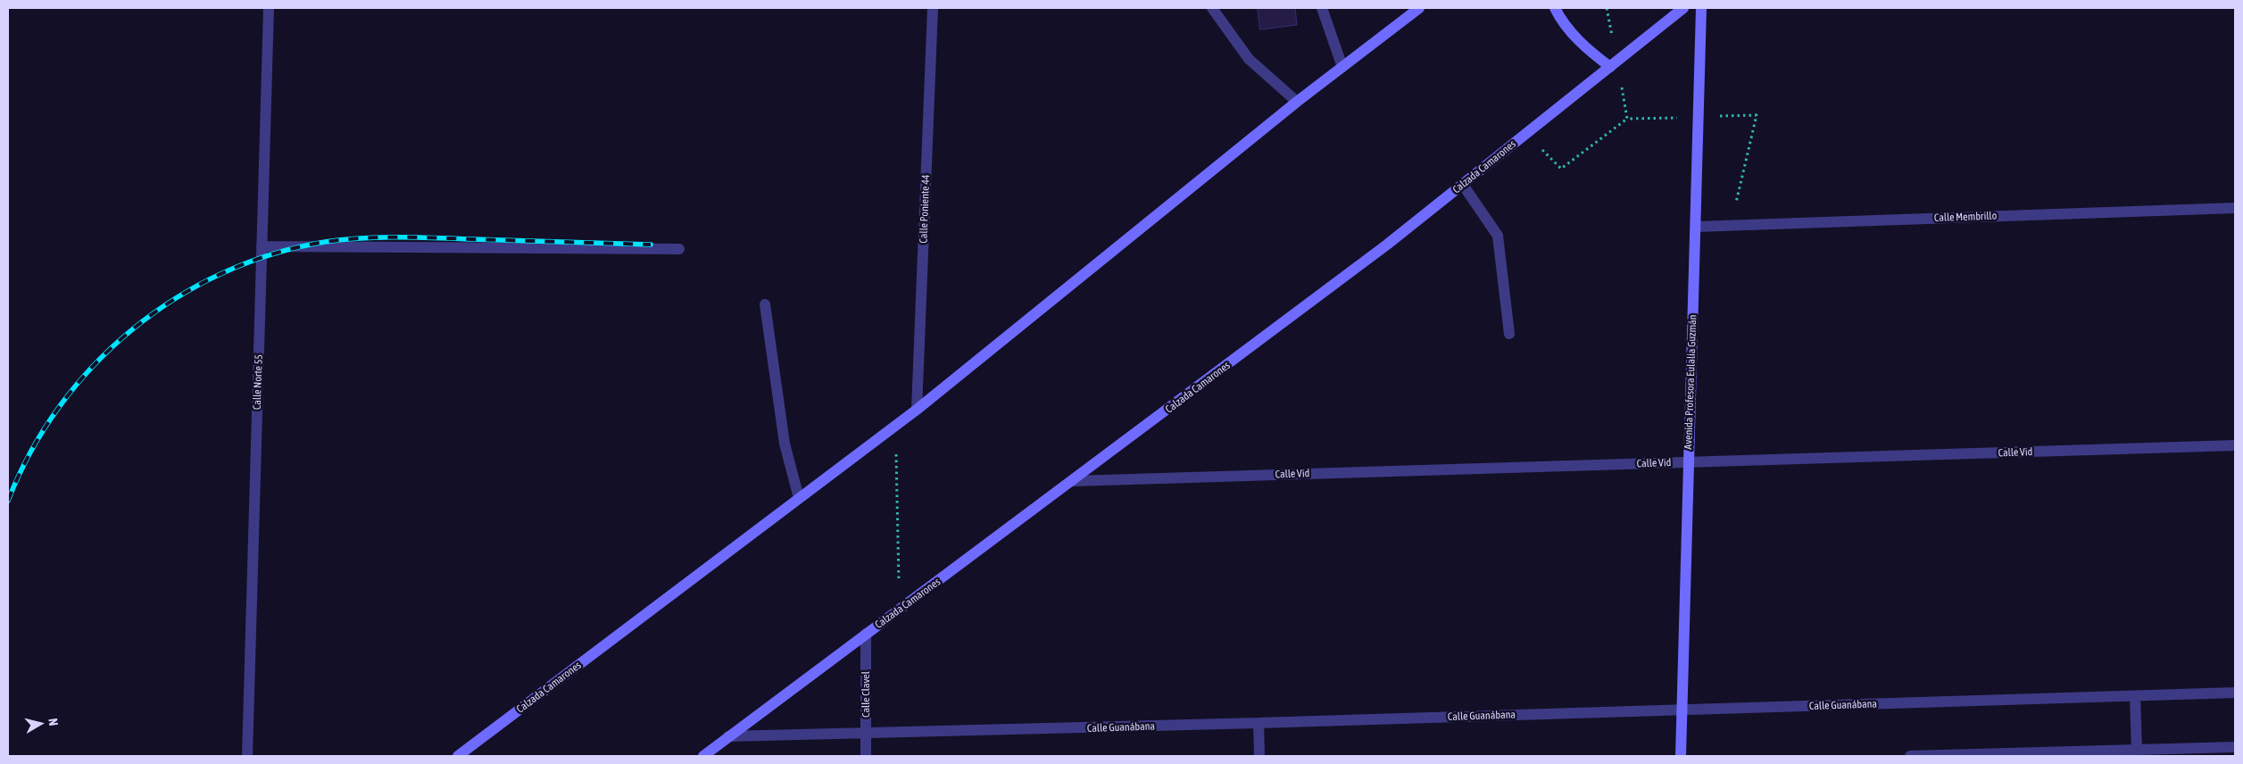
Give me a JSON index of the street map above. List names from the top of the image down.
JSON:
{
  "streets": {
    "main road": ["Calzada Camarones", "Avenida Profesora Eulalia Guzmán"],
    "street": [
      "Calle Poniente 44",
      "Calle Membrillo",
      "Calle Norte 55",
      "Calle Vid",
      "Calle Clavel",
      "Calle Guanábana"
    ]
  },
  "crossings": [
    ["Calzada Camarones", "Calle Poniente 44"],
    ["Calzada Camarones", "Calle Vid"],
    ["Calzada Camarones", "Calle Clavel"],
    ["Calzada Camarones", "Calle Guanábana"],
    ["Calle Membrillo", "Avenida Profesora Eulalia Guzmán"],
    ["Avenida Profesora Eulalia Guzmán", "Calle Vid"],
    ["Avenida Profesora Eulalia Guzmán", "Calle Guanábana"],
    ["Calle Clavel", "Calle Guanábana"]
  ],
  "north": "right"
}
